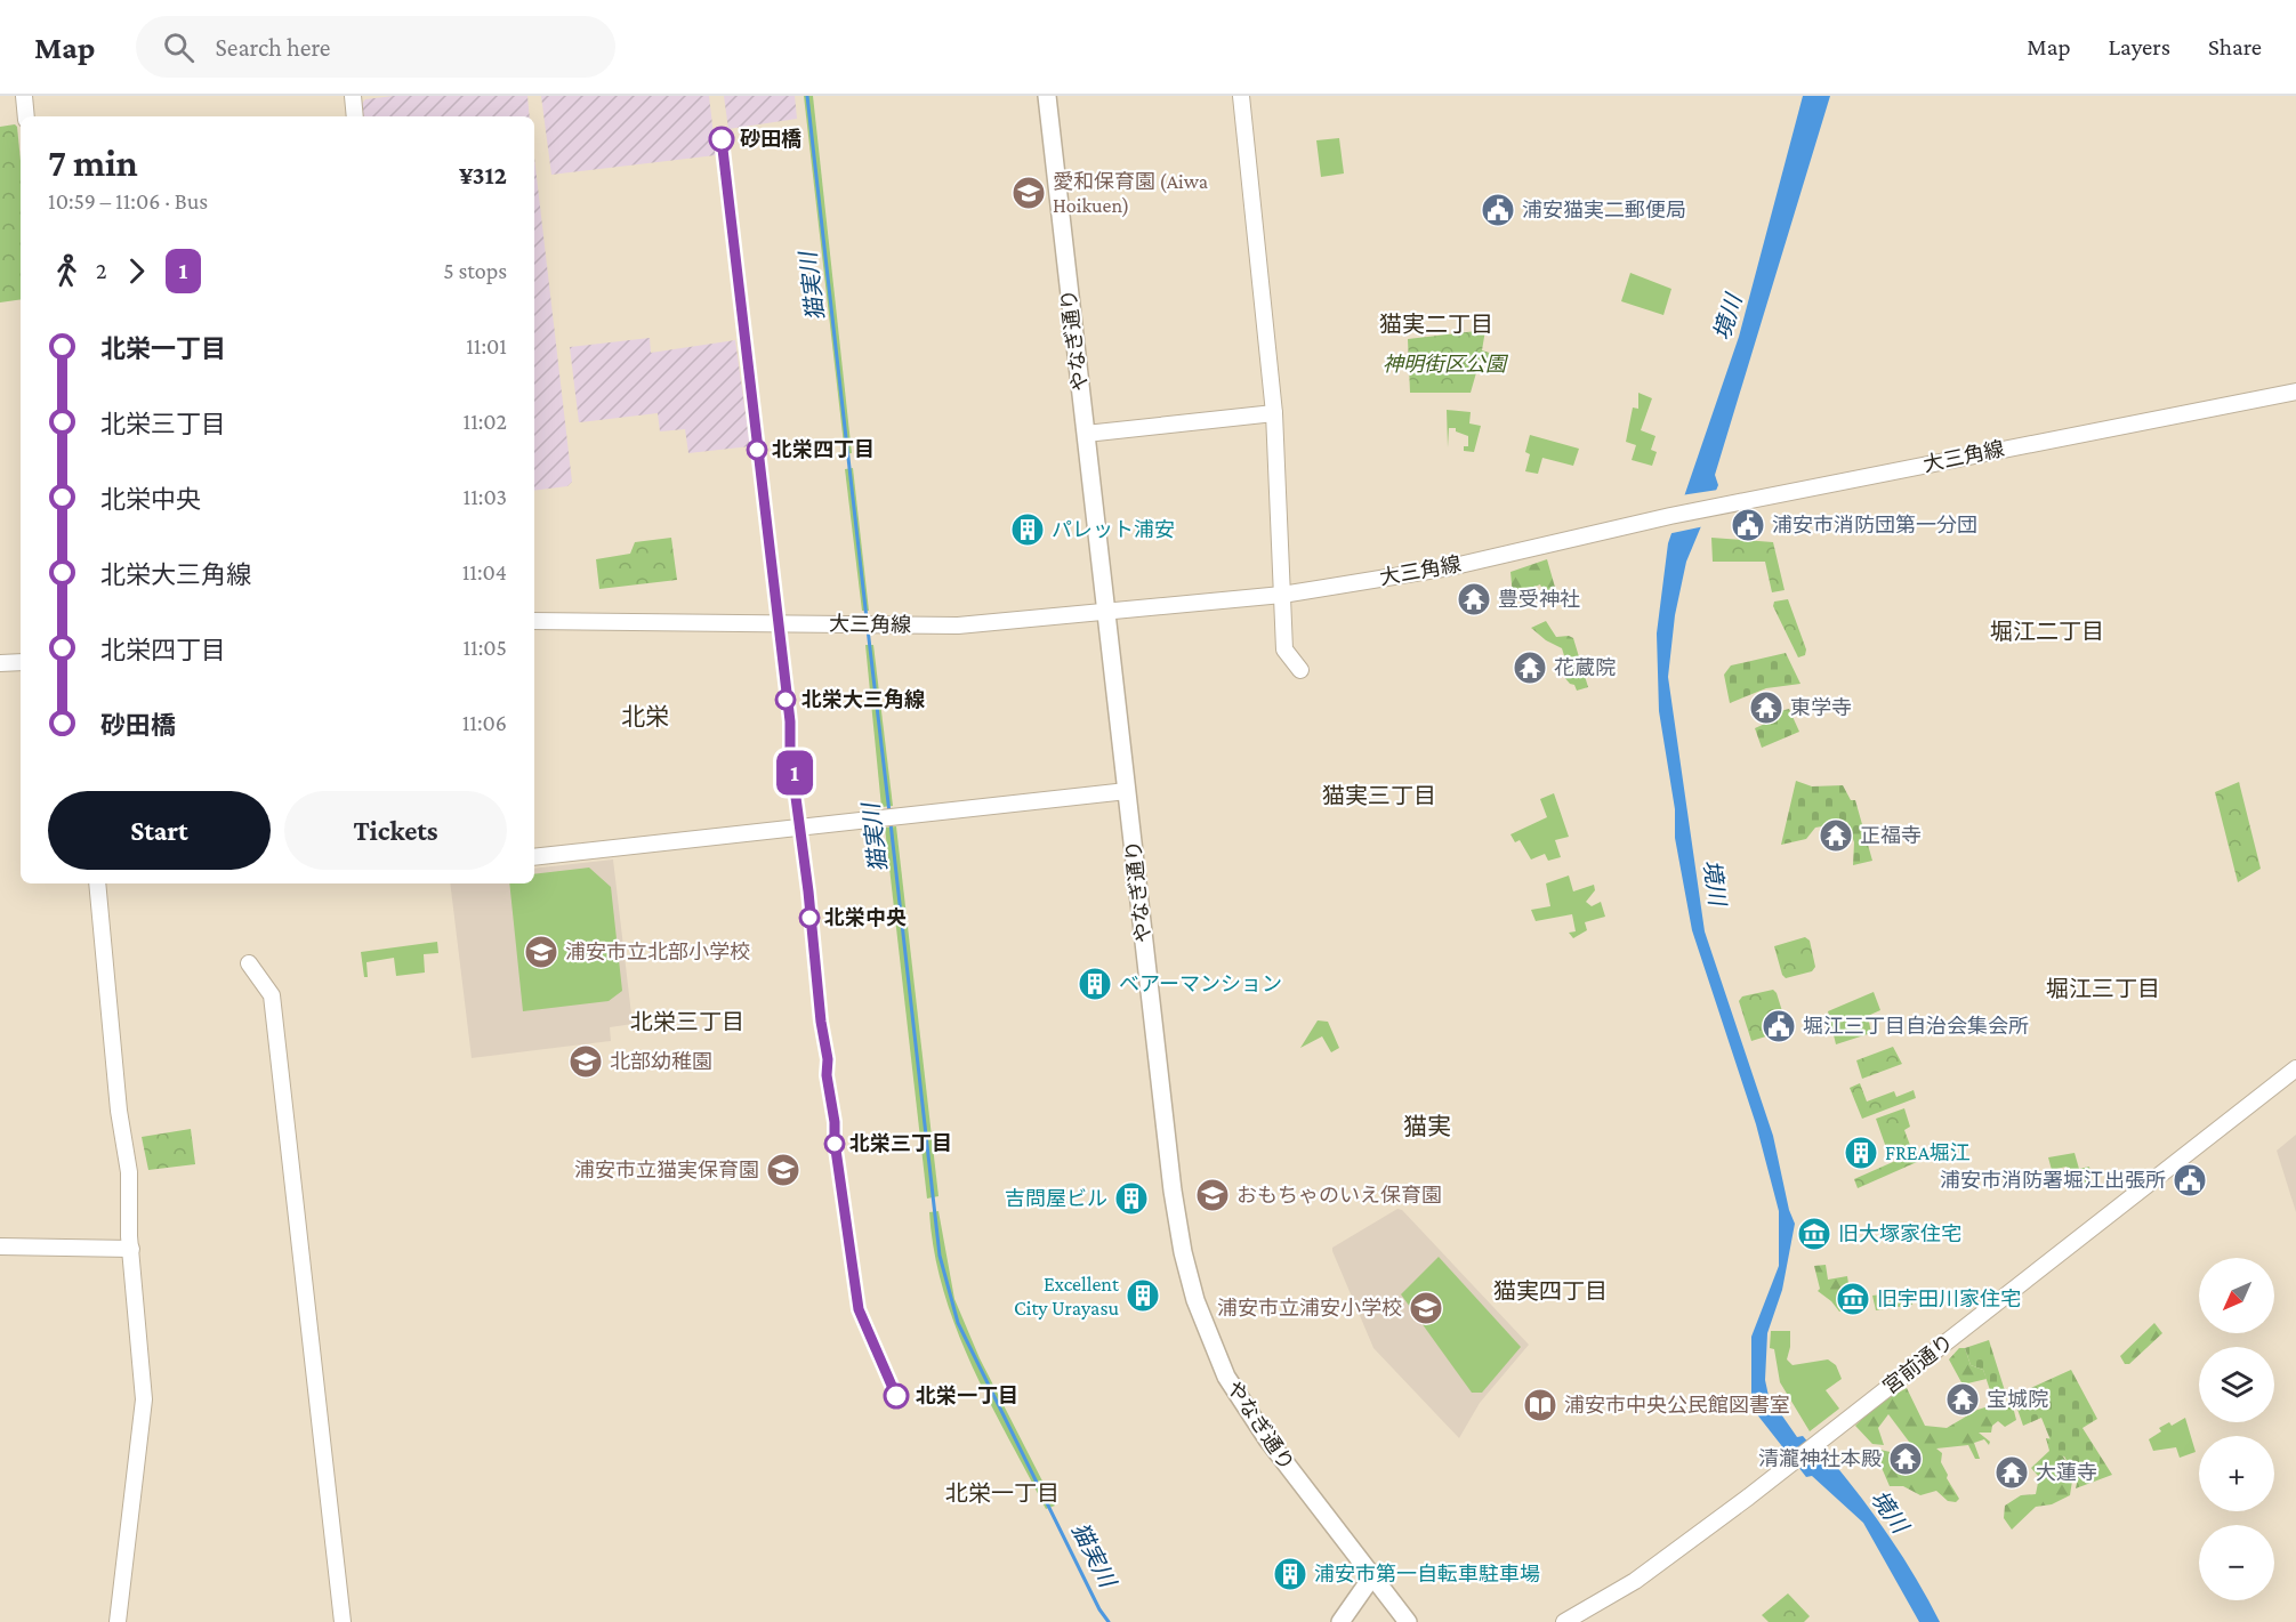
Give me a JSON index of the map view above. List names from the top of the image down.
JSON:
{
  "streets": {
    "main road": ["やなぎ通り"],
    "street": ["大三角線", "宮前通り"]
  },
  "crossings": [
    ["やなぎ通り", "大三角線"]
  ],
  "districts": [
    "猫実二丁目",
    "堀江二丁目",
    "北栄",
    "猫実三丁目",
    "堀江三丁目",
    "北栄三丁目",
    "猫実",
    "猫実四丁目",
    "北栄一丁目"
  ],
  "water": ["猫実川", "境川"],
  "parks": ["神明街区公園"],
  "places": {
    "other": [
      "砂田橋",
      "北栄四丁目",
      "北栄大三角線",
      "北栄中央",
      "北栄三丁目",
      "北栄一丁目"
    ],
    "school or university": [
      "愛和保育園 (Aiwa Hoikuen)",
      "浦安市立北部小学校",
      "北部幼稚園",
      "浦安市立猫実保育園",
      "おもちゃのいえ保育園",
      "浦安市立浦安小学校"
    ],
    "public building": [
      "浦安猫実二郵便局",
      "浦安市消防団第一分団",
      "堀江三丁目自治会集会所",
      "浦安市消防署堀江出張所"
    ],
    "building": [
      "パレット浦安",
      "ベアーマンション",
      "FREA堀江",
      "吉問屋ビル",
      "Excellent City Urayasu",
      "浦安市第一自転車駐車場"
    ],
    "temple": [
      "豊受神社",
      "花蔵院",
      "東学寺",
      "正福寺",
      "宝城院",
      "清瀧神社本殿",
      "大蓮寺"
    ],
    "museum": ["旧大塚家住宅", "旧宇田川家住宅"],
    "library": ["浦安市中央公民館図書室"]
  },
  "lines": ["bus line 1"],
  "north": "bottom left",
  "page": {
    "header": "Map",
    "search": "Search here",
    "nav": ["Map", "Layers", "Share"],
    "on_map": "1",
    "heading": ["7 min", "10:59 – 11:06 · Bus", "¥312"],
    "legs": ["2", "1", "5 stops"],
    "list": [
      {
        "name": "北栄一丁目",
        "value": "11:01"
      },
      {
        "name": "北栄三丁目",
        "value": "11:02"
      },
      {
        "name": "北栄中央",
        "value": "11:03"
      },
      {
        "name": "北栄大三角線",
        "value": "11:04"
      },
      {
        "name": "北栄四丁目",
        "value": "11:05"
      },
      {
        "name": "砂田橋",
        "value": "11:06"
      }
    ],
    "buttons": ["Start", "Tickets"],
    "map_buttons": ["+", "−"]
  }
}
